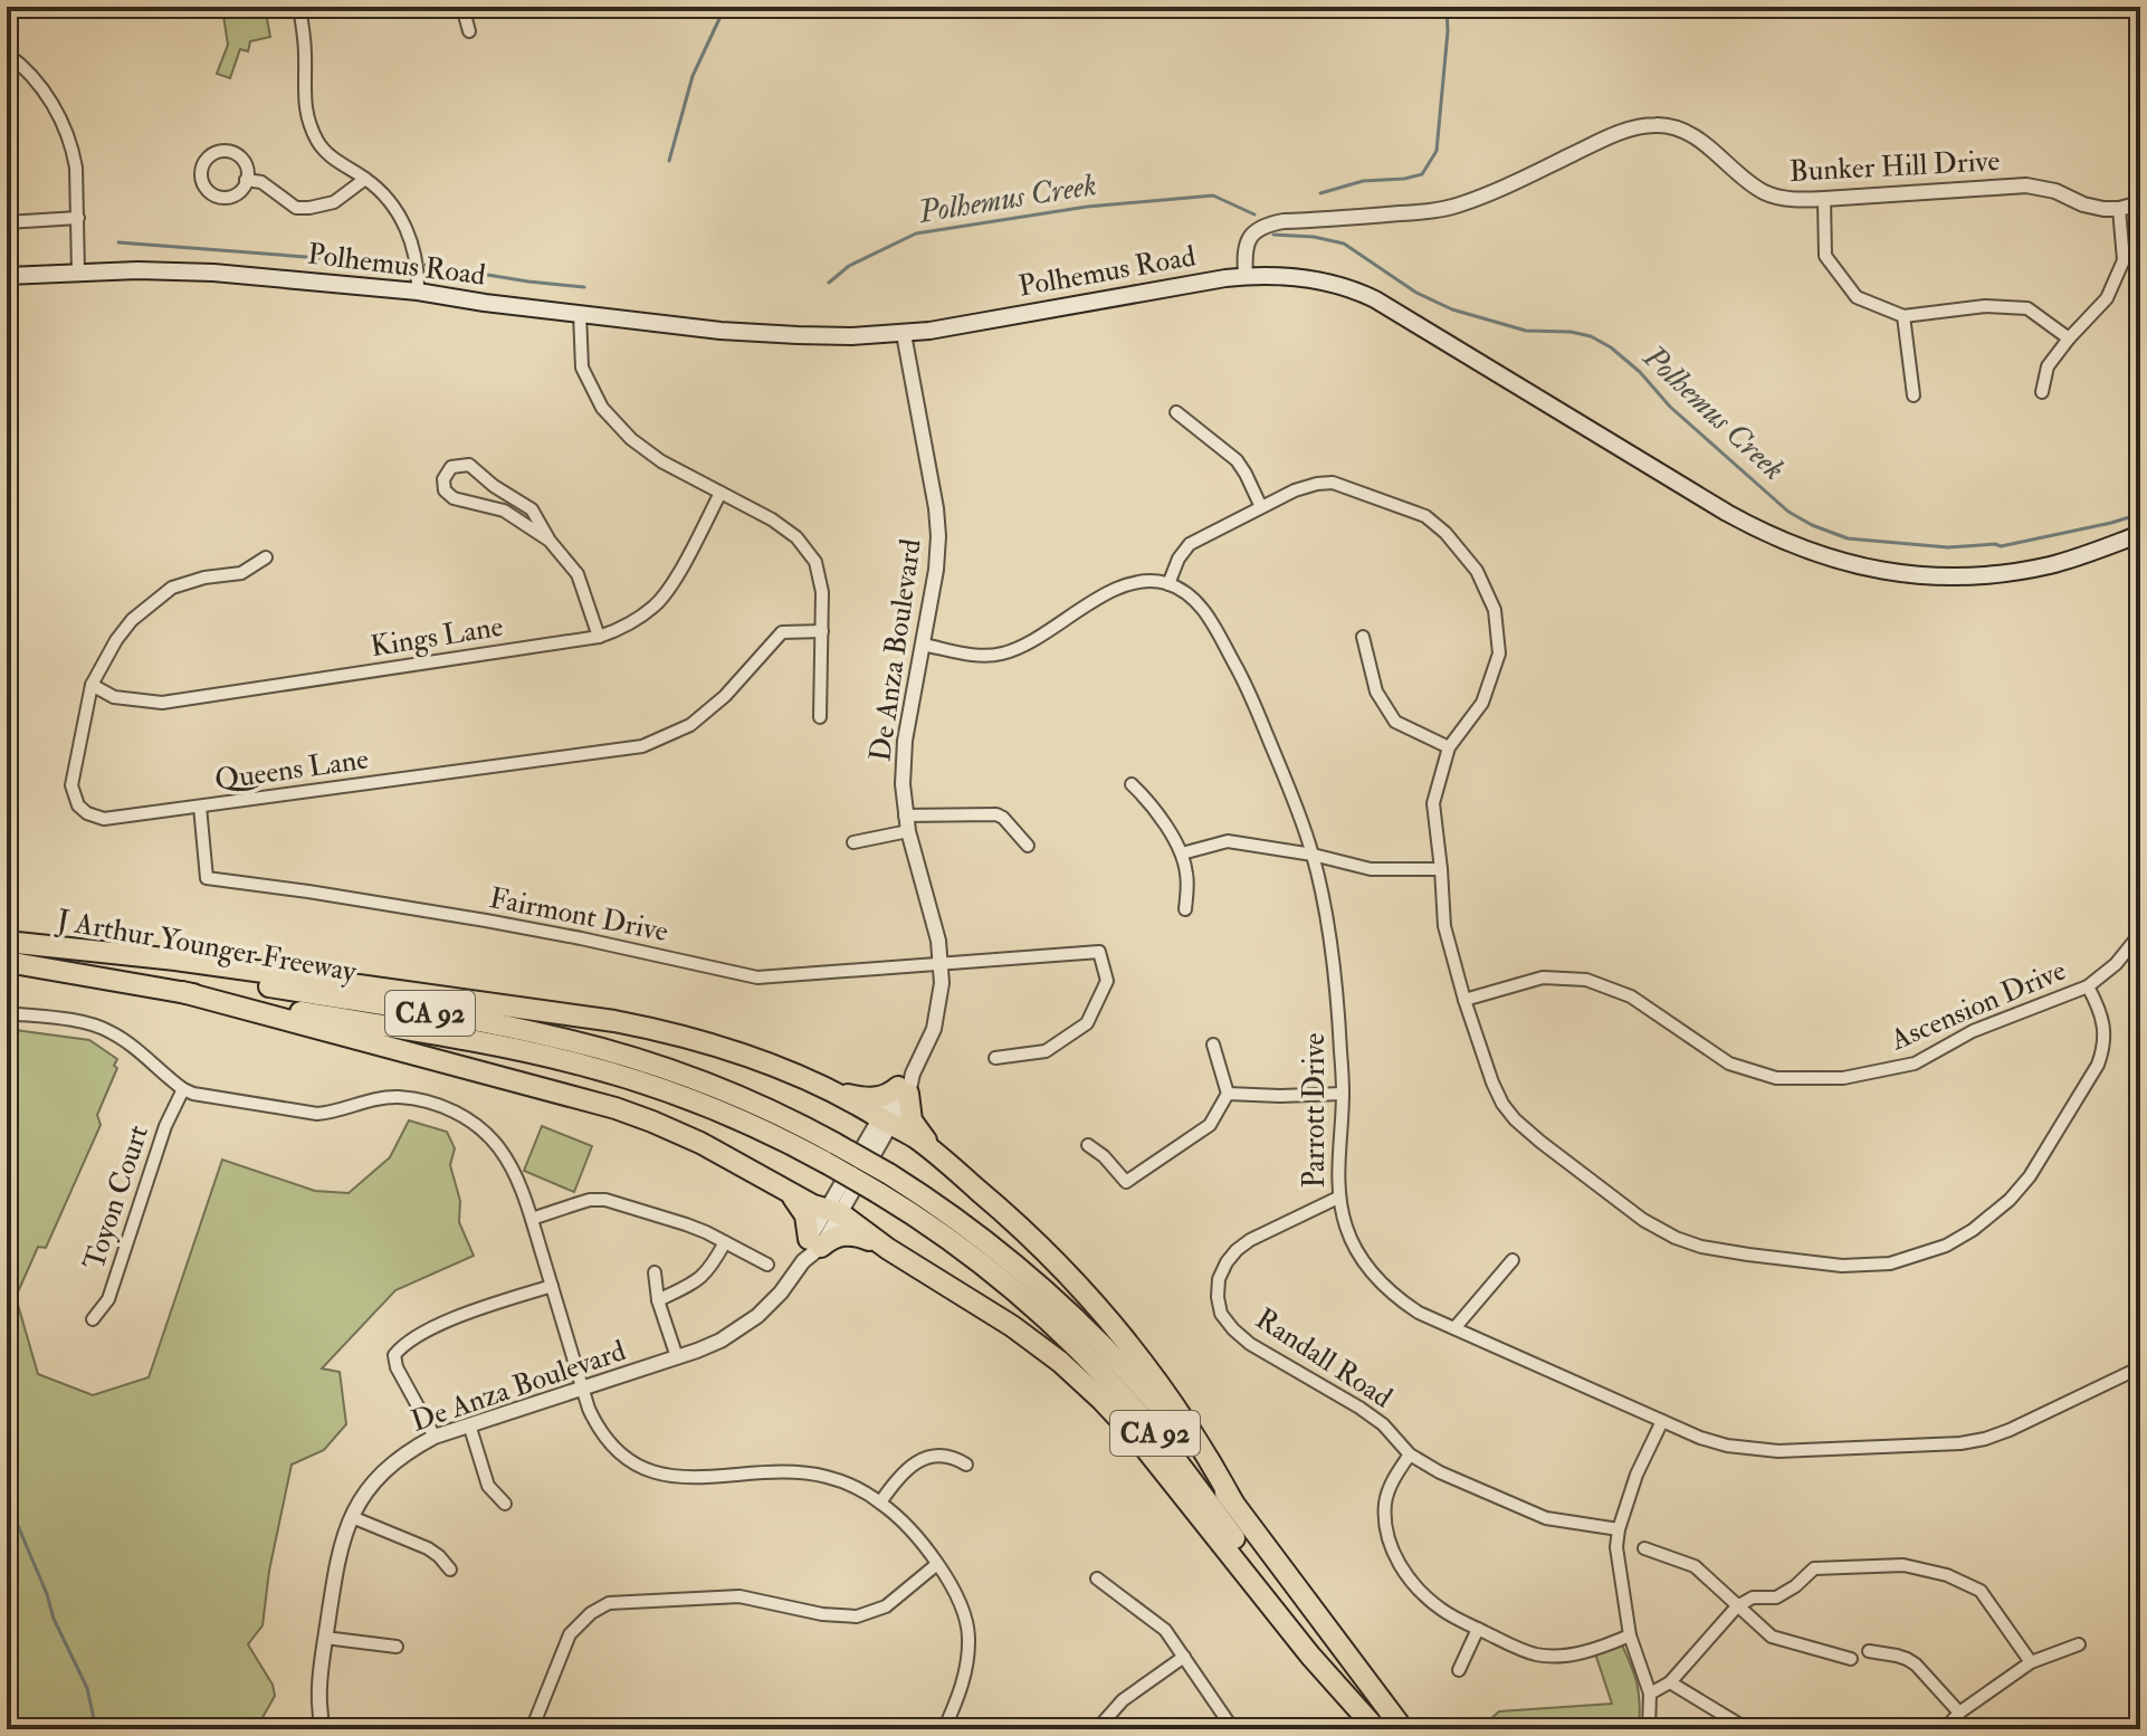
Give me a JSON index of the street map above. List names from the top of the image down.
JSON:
{
  "streets": {
    "highway": ["J Arthur Younger Freeway", "CA 92"],
    "main road": ["Polhemus Road"],
    "street": [
      "Bunker Hill Drive",
      "Kings Lane",
      "De Anza Boulevard",
      "Queens Lane",
      "Fairmont Drive",
      "Ascension Drive",
      "Parrott Drive",
      "Toyon Court",
      "Randall Road"
    ]
  },
  "crossings": [
    ["Bunker Hill Drive", "Polhemus Road"],
    ["Polhemus Road", "De Anza Boulevard"],
    ["Kings Lane", "Queens Lane"],
    ["De Anza Boulevard", "Fairmont Drive"],
    ["Queens Lane", "Fairmont Drive"],
    ["Parrott Drive", "Randall Road"]
  ],
  "water": ["Polhemus Creek"]
}
